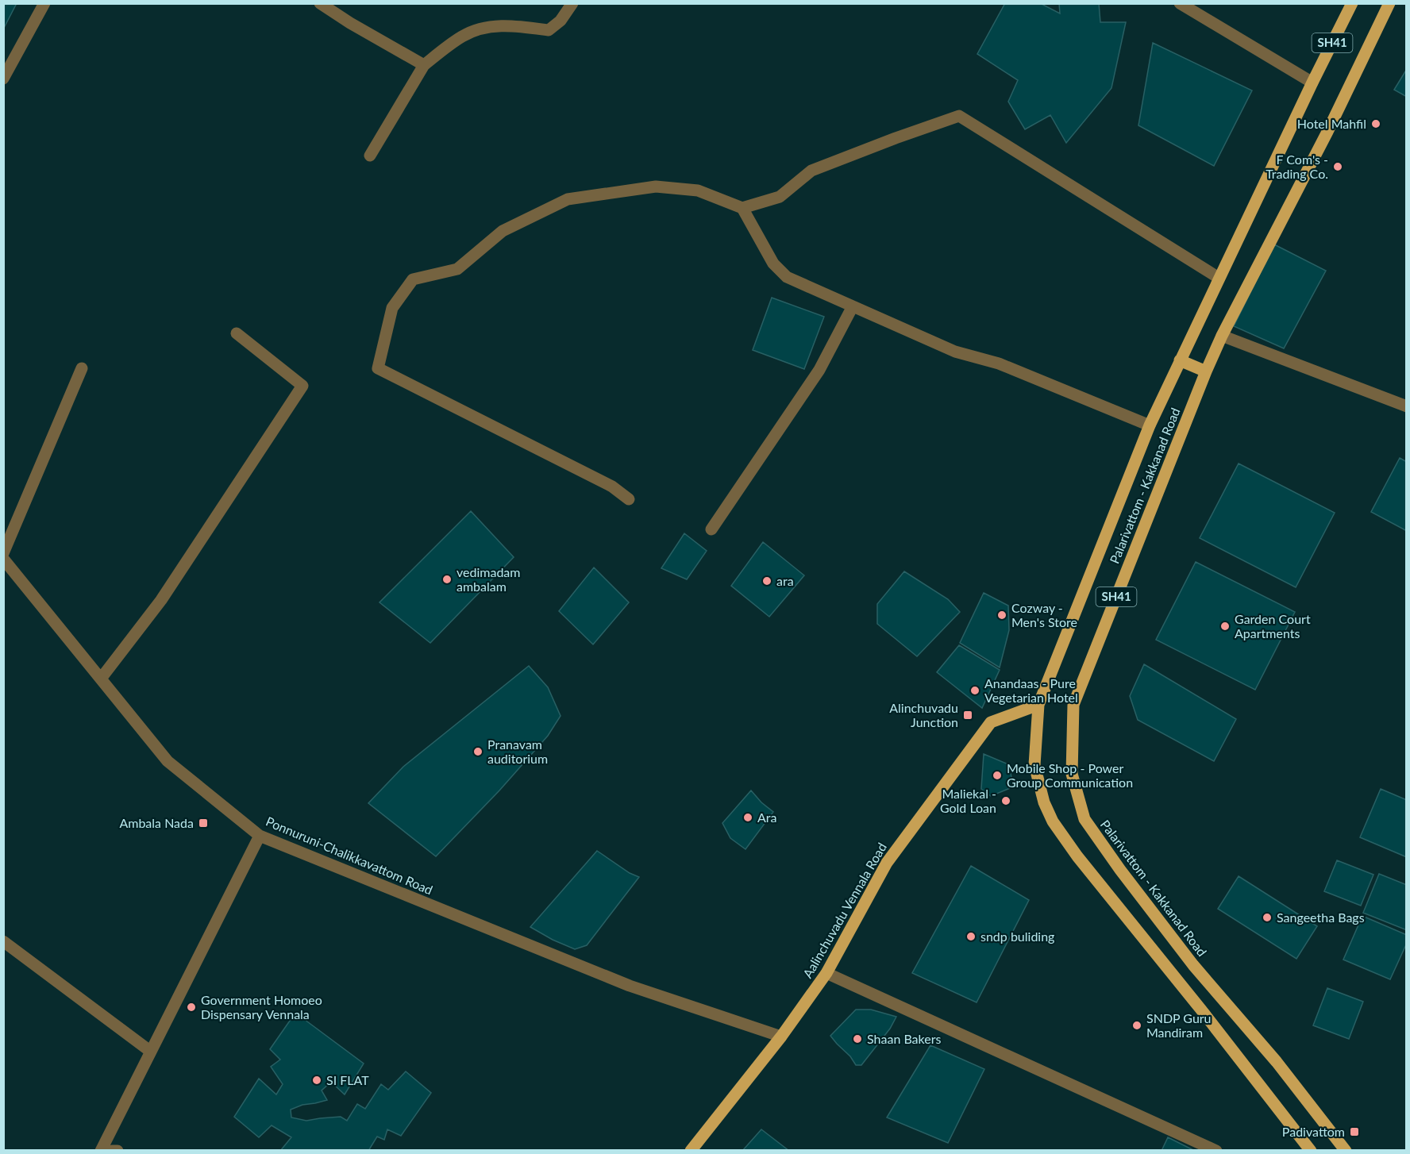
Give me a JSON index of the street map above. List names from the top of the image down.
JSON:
{
  "streets": {
    "main road": ["SH41", "Palarivattom - Kakkanad Road", "Aalinchuvadu Vennala Road"],
    "street": ["Ponnuruni-Chalikkavattom Road"]
  },
  "crossings": [
    ["Palarivattom - Kakkanad Road", "Aalinchuvadu Vennala Road"],
    ["Ponnuruni-Chalikkavattom Road", "Aalinchuvadu Vennala Road"]
  ],
  "places": {
    "other": [
      "Hotel Mahfil",
      "F Com's - Trading Co.",
      "vedimadam ambalam",
      "ara",
      "Cozway - Men's Store",
      "Garden Court Apartments",
      "Anandaas - Pure Vegetarian Hotel",
      "Pranavam auditorium",
      "Mobile Shop - Power Group Communication",
      "Maliekal - Gold Loan",
      "Ara",
      "Sangeetha Bags",
      "sndp buliding",
      "Government Homoeo Dispensary Vennala",
      "SNDP Guru Mandiram",
      "Shaan Bakers",
      "SI FLAT"
    ],
    "transit": ["Alinchuvadu Junction", "Ambala Nada", "Padivattom"]
  }
}
